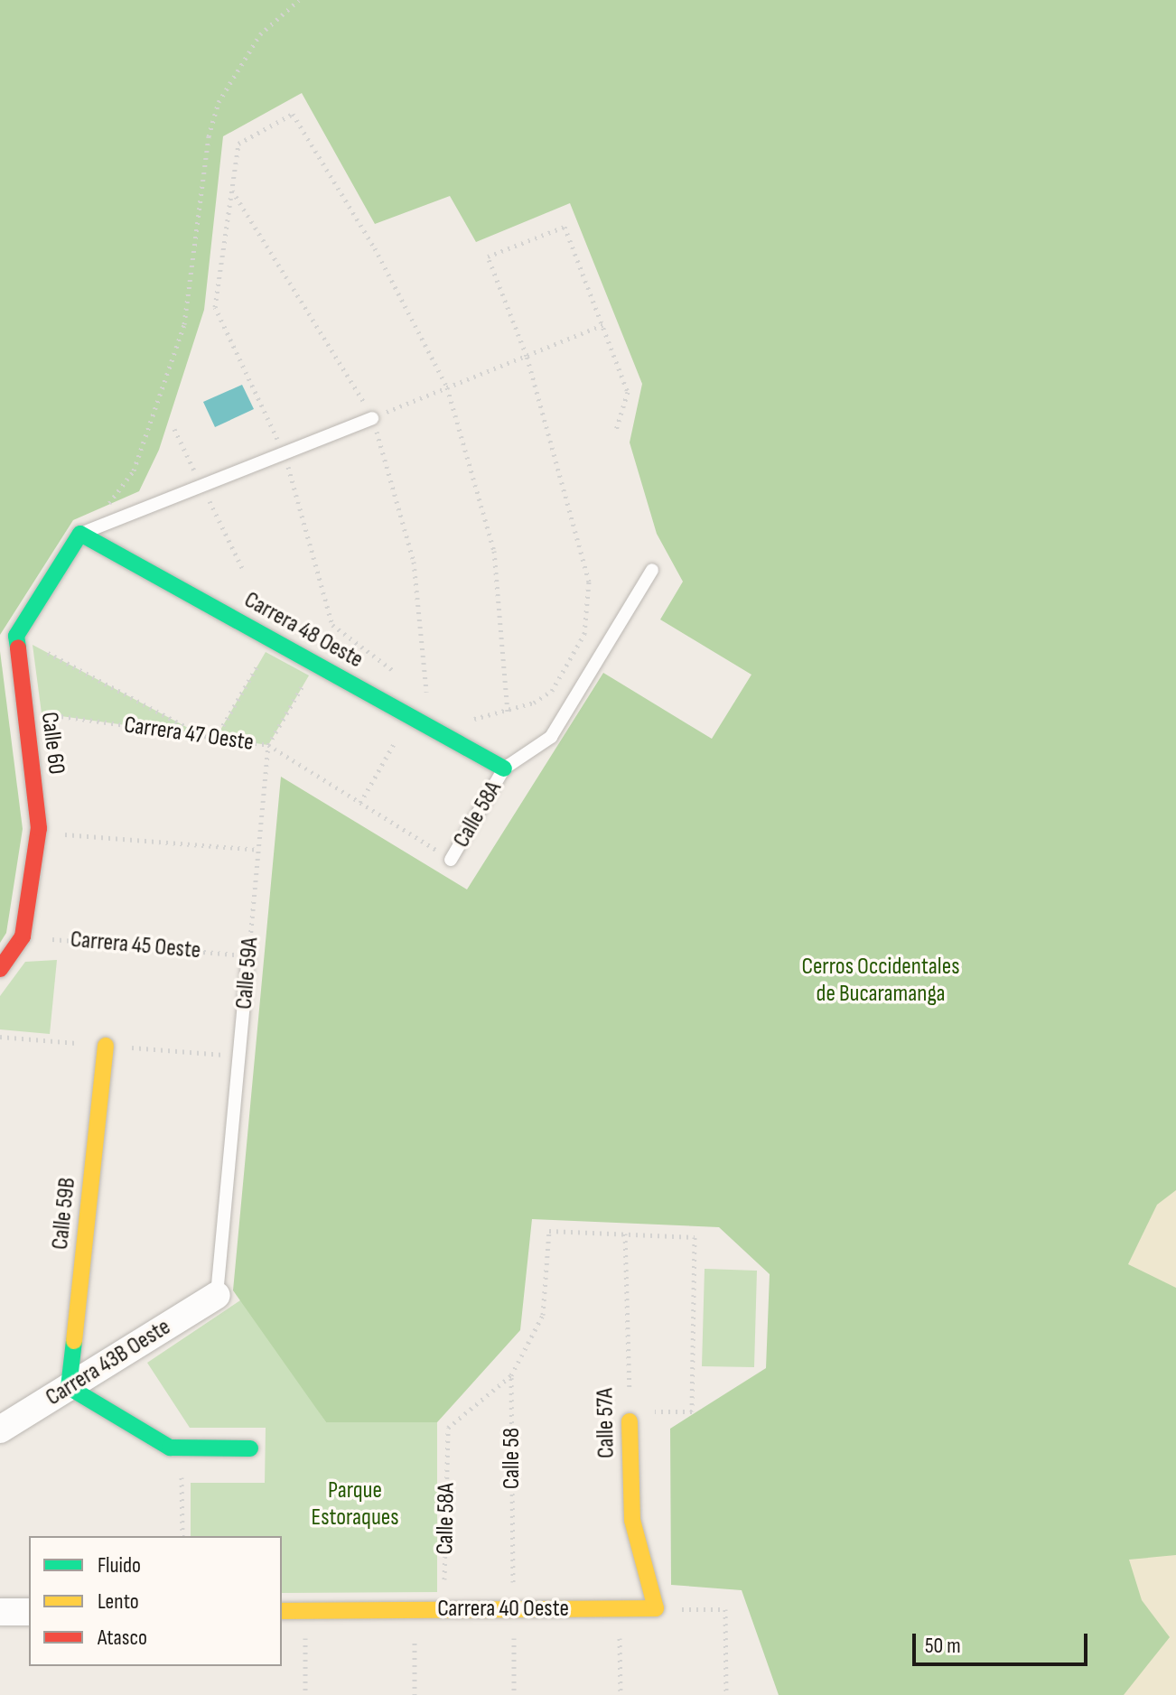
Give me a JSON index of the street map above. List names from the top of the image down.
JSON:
{
  "streets": {
    "street": [
      "Carrera 48 Oeste",
      "Calle 60",
      "Calle 59B",
      "Carrera 43B Oeste",
      "Calle 57A",
      "Carrera 40 Oeste"
    ],
    "lane": ["Calle 58A", "Calle 59A"],
    "path": ["Carrera 47 Oeste", "Carrera 45 Oeste", "Calle 58"]
  },
  "crossings": [
    ["Carrera 48 Oeste", "Calle 58A"],
    ["Carrera 48 Oeste", "Calle 59A"],
    ["Carrera 47 Oeste", "Calle 60"],
    ["Carrera 47 Oeste", "Calle 58A"],
    ["Carrera 47 Oeste", "Calle 59A"],
    ["Calle 60", "Carrera 45 Oeste"],
    ["Calle 58A", "Calle 58"],
    ["Calle 58A", "Carrera 40 Oeste"],
    ["Carrera 45 Oeste", "Calle 59A"],
    ["Calle 59A", "Carrera 43B Oeste"],
    ["Calle 59B", "Carrera 43B Oeste"],
    ["Calle 57A", "Calle 58"],
    ["Calle 57A", "Carrera 40 Oeste"],
    ["Calle 58", "Carrera 40 Oeste"]
  ],
  "parks": ["Cerros Occidentales de Bucaramanga", "Parque Estoraques"],
  "legend": ["Fluido", "Lento", "Atasco"],
  "scale_bar": "50 m"
}
